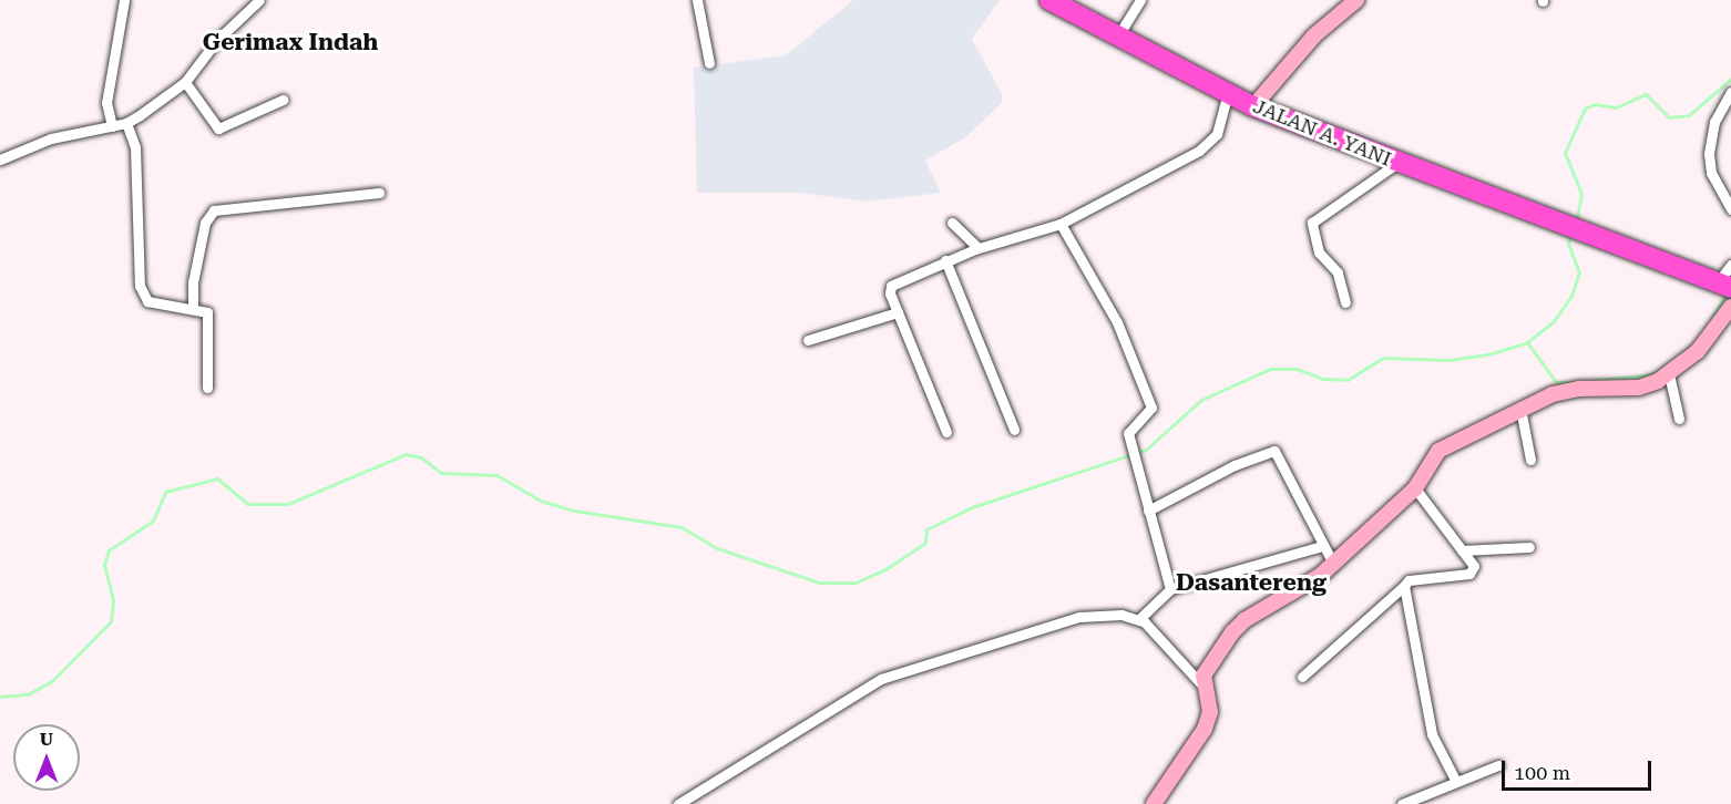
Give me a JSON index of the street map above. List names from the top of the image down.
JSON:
{
  "streets": {
    "highway": ["JALAN A. YANI"]
  },
  "districts": ["Gerimax Indah", "Dasantereng"],
  "scale_bar": "100 m",
  "north": "top"
}
